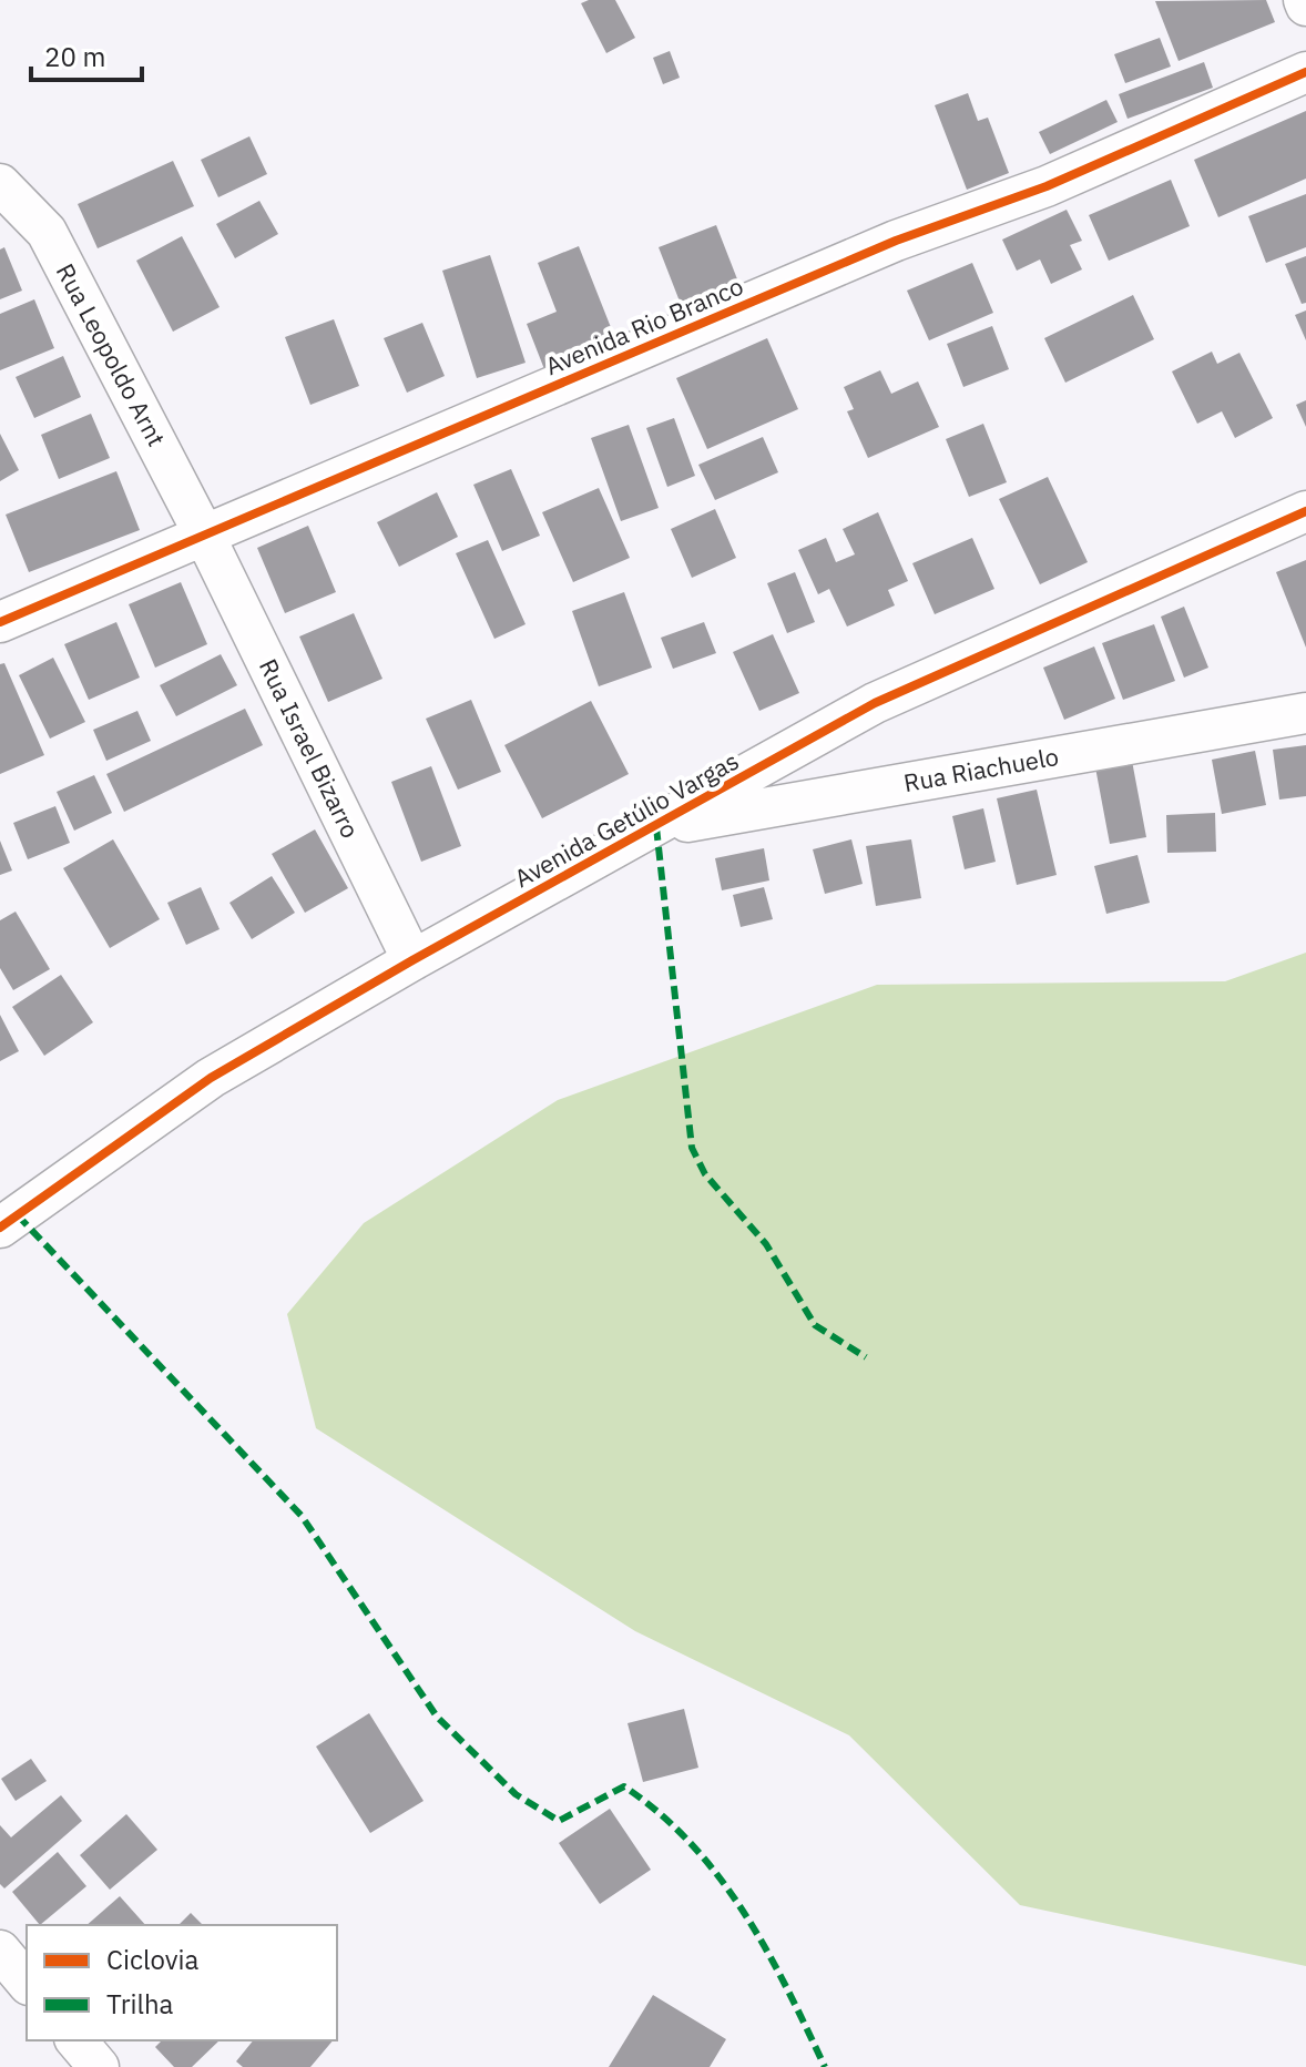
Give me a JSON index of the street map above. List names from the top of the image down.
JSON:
{
  "streets": {
    "street": [
      "Avenida Rio Branco",
      "Rua Leopoldo Arnt",
      "Rua Israel Bizarro",
      "Rua Riachuelo",
      "Avenida Getúlio Vargas"
    ]
  },
  "crossings": [
    ["Avenida Rio Branco", "Rua Leopoldo Arnt"],
    ["Avenida Rio Branco", "Rua Israel Bizarro"],
    ["Rua Leopoldo Arnt", "Rua Israel Bizarro"],
    ["Rua Israel Bizarro", "Avenida Getúlio Vargas"],
    ["Rua Riachuelo", "Avenida Getúlio Vargas"]
  ],
  "legend": ["Ciclovia", "Trilha"],
  "scale_bar": "20 m"
}
